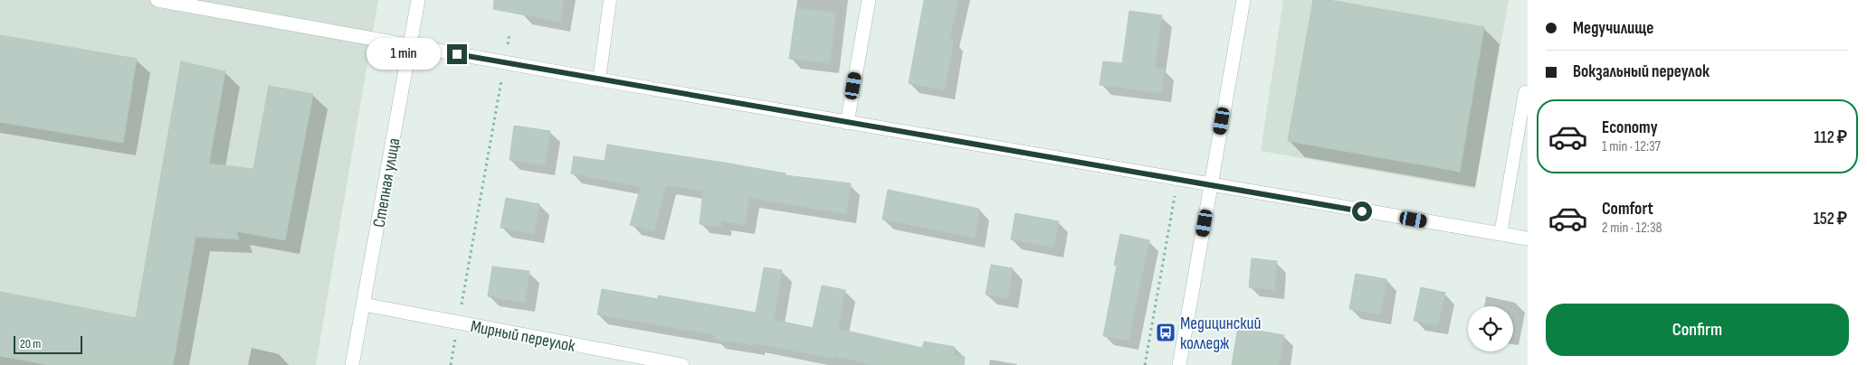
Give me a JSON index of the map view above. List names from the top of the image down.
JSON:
{
  "streets": {
    "street": ["Степная улица", "Мирный переулок"]
  },
  "crossings": [
    ["Степная улица", "Мирный переулок"]
  ],
  "places": {
    "bus stop": ["Медицинский колледж"]
  },
  "scale_bar": "20 m",
  "page": {
    "banner": ["Медучилище", "Вокзальный переулок"],
    "bubble": "1 min",
    "list": [
      {
        "name": "Economy",
        "note": "1 min · 12:37",
        "value": "112 ₽"
      },
      {
        "name": "Comfort",
        "note": "2 min · 12:38",
        "value": "152 ₽"
      }
    ],
    "buttons": "Confirm",
    "scale": "20 m"
  }
}
